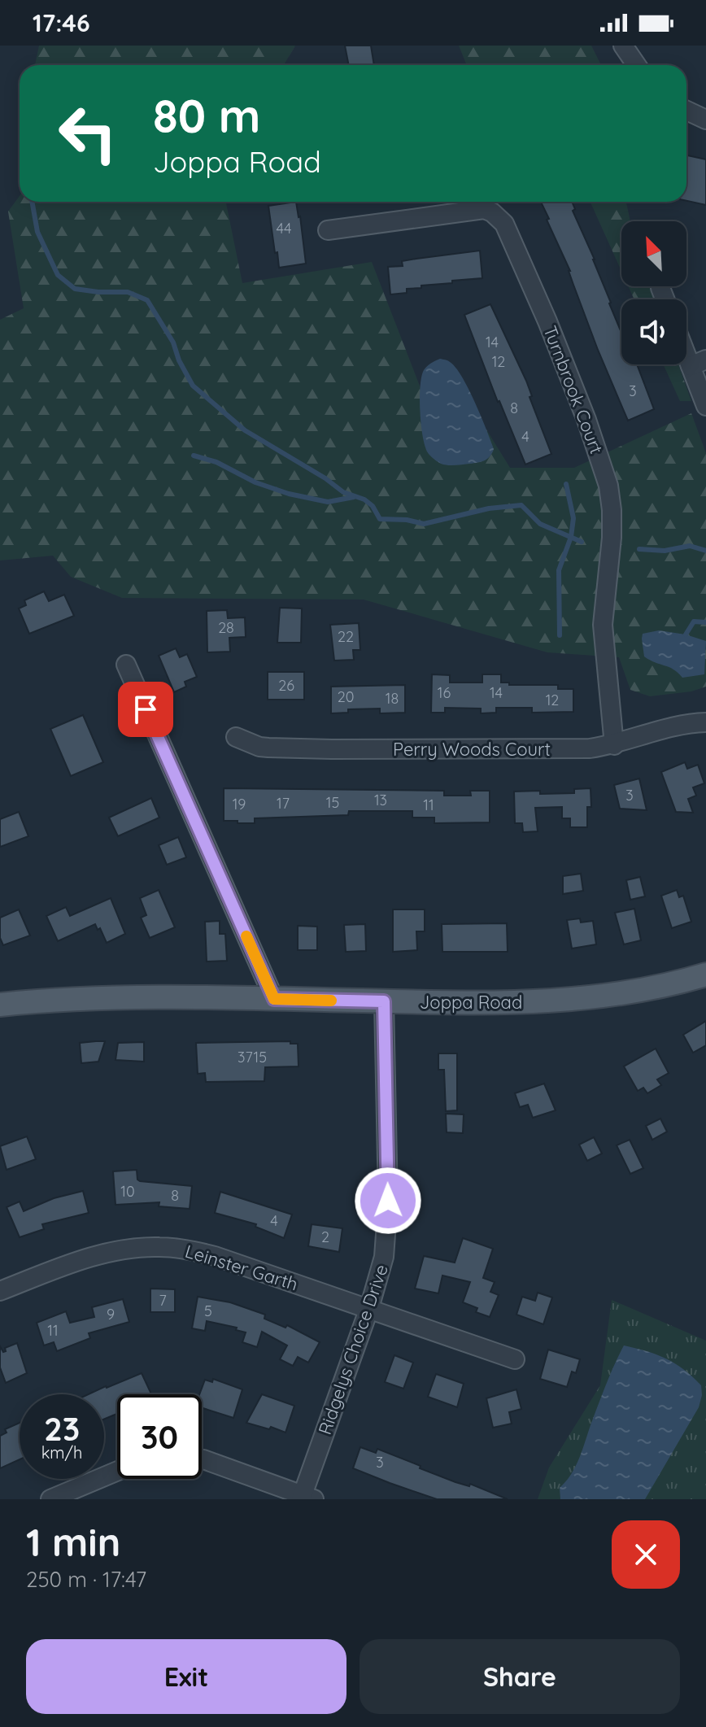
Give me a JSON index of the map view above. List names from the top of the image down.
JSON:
{
  "streets": {
    "main road": ["Joppa Road"],
    "street": [
      "Turnbrook Court",
      "Perry Woods Court",
      "Leinster Garth",
      "Ridgelys Choice Drive"
    ]
  },
  "crossings": [
    ["Turnbrook Court", "Perry Woods Court"],
    ["Joppa Road", "Ridgelys Choice Drive"],
    ["Leinster Garth", "Ridgelys Choice Drive"]
  ],
  "house_numbers": [
    "44",
    "14",
    "12",
    "3",
    "8",
    "4",
    "28",
    "22",
    "26",
    "16",
    "14",
    "20",
    "18",
    "12",
    "3",
    "13",
    "15",
    "17",
    "19",
    "11",
    "3715",
    "10",
    "8",
    "4",
    "2",
    "7",
    "5",
    "9",
    "11",
    "3"
  ],
  "north": "top left",
  "page": {
    "status": "17:46",
    "turn": ["80 m", "Joppa Road"],
    "speed": "23 km/h",
    "limit": "30",
    "heading": ["1 min", "250 m · 17:47"],
    "buttons": ["Exit", "Share"]
  }
}
